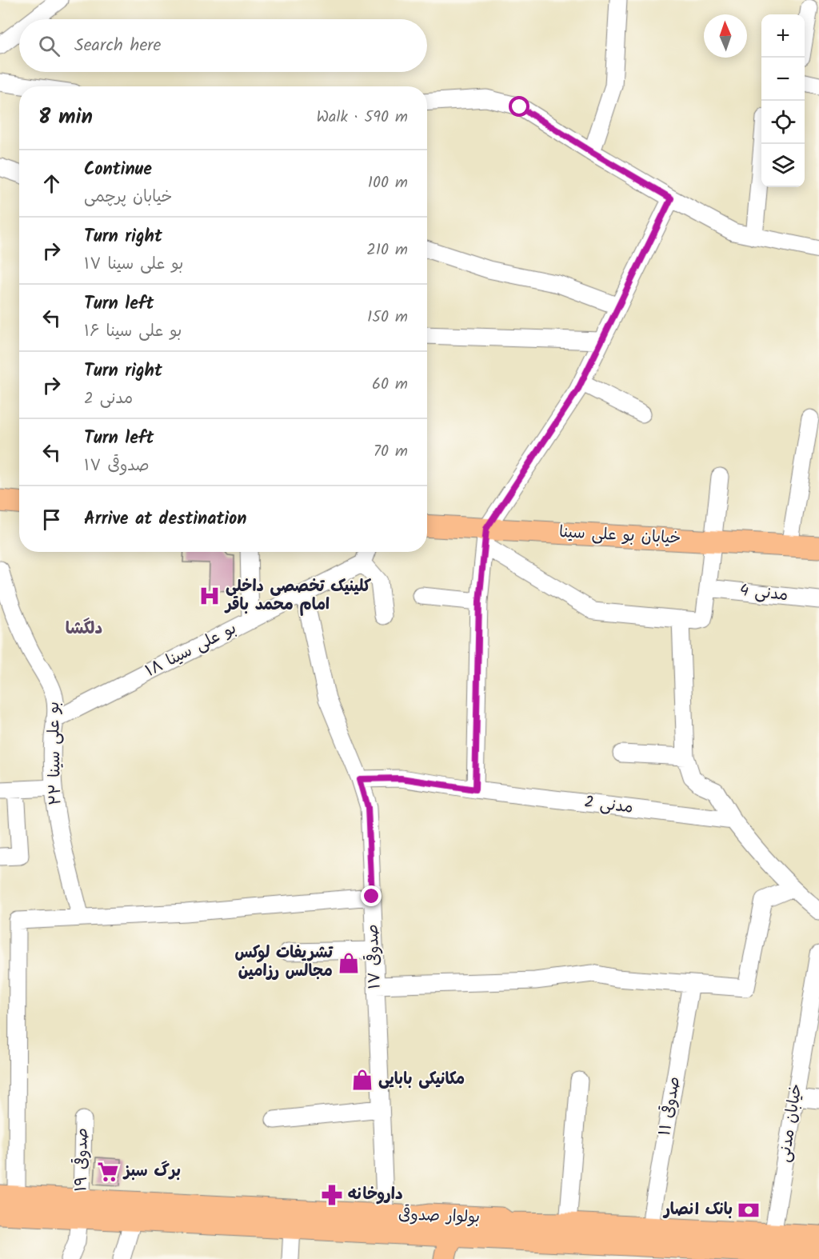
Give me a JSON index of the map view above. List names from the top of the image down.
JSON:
{
  "streets": {
    "main road": ["خیابان بو علی سینا", "بولوار صدوقی"],
    "street": [
      "مدنی 4",
      "بو علی سینا ۱۸",
      "بو علی سینا ۲۲",
      "مدنی 2",
      "صدوقی ۱۷",
      "صدوقی ۱۱",
      "خیابان مدنی",
      "صدوقی ۱۹"
    ]
  },
  "crossings": [
    ["بو علی سینا ۱۸", "بو علی سینا ۲۲"],
    ["بو علی سینا ۱۸", "صدوقی ۱۷"],
    ["مدنی 2", "صدوقی ۱۷"],
    ["صدوقی ۱۷", "بولوار صدوقی"],
    ["صدوقی ۱۱", "بولوار صدوقی"],
    ["خیابان مدنی", "بولوار صدوقی"],
    ["صدوقی ۱۹", "بولوار صدوقی"]
  ],
  "districts": ["دلگشا"],
  "places": {
    "hospital": ["کلینیک تخصصی داخلی امام محمد باقر"],
    "shop": ["تشریفات لوکس مجالس رزامین", "مکانیکی بابایی"],
    "supermarket": ["برگ سبز"],
    "pharmacy": ["داروخانه"],
    "bank": ["بانک انصار"]
  },
  "north": "top",
  "page": {
    "map_buttons": ["+", "−"],
    "search": "Search here",
    "heading": ["8 min", "Walk · 590 m"],
    "list": [
      ["Continue", "خیابان پرچمی", "100 m"],
      ["Turn right", "بو علی سینا ۱۷", "210 m"],
      ["Turn left", "بو علی سینا ۱۶", "150 m"],
      ["Turn right", "مدنی 2", "60 m"],
      ["Turn left", "صدوقی ۱۷", "70 m"],
      "Arrive at destination"
    ]
  }
}
